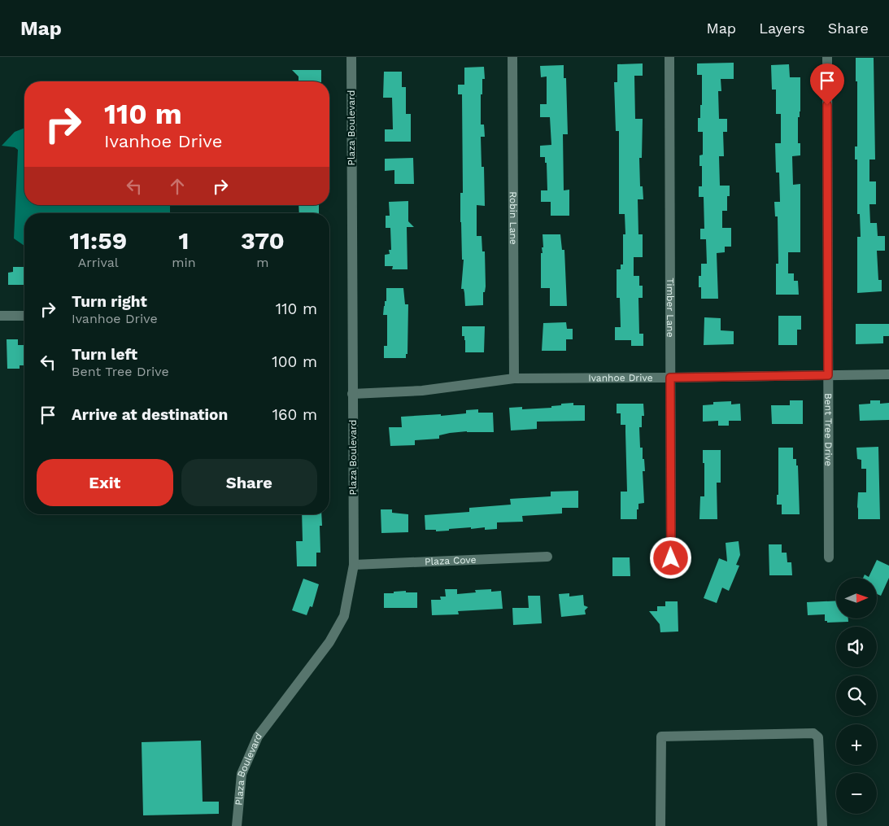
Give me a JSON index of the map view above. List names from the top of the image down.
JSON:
{
  "streets": {
    "street": [
      "Plaza Boulevard",
      "Robin Lane",
      "Timber Lane",
      "Ivanhoe Drive",
      "Bent Tree Drive",
      "Plaza Cove"
    ]
  },
  "crossings": [
    ["Plaza Boulevard", "Ivanhoe Drive"],
    ["Plaza Boulevard", "Plaza Cove"],
    ["Robin Lane", "Ivanhoe Drive"],
    ["Timber Lane", "Ivanhoe Drive"],
    ["Ivanhoe Drive", "Bent Tree Drive"]
  ],
  "north": "right",
  "page": {
    "header": "Map",
    "nav": ["Map", "Layers", "Share"],
    "turn": ["110 m", "Ivanhoe Drive"],
    "eta": [
      "11:59",
      "Arrival",
      "1",
      "min",
      "370",
      "m"
    ],
    "list": [
      {
        "name": "Turn right",
        "note": "Ivanhoe Drive",
        "value": "110 m"
      },
      {
        "name": "Turn left",
        "note": "Bent Tree Drive",
        "value": "100 m"
      },
      {
        "name": "Arrive at destination",
        "value": "160 m"
      }
    ],
    "buttons": ["Exit", "Share"],
    "map_buttons": ["+", "−"]
  }
}
